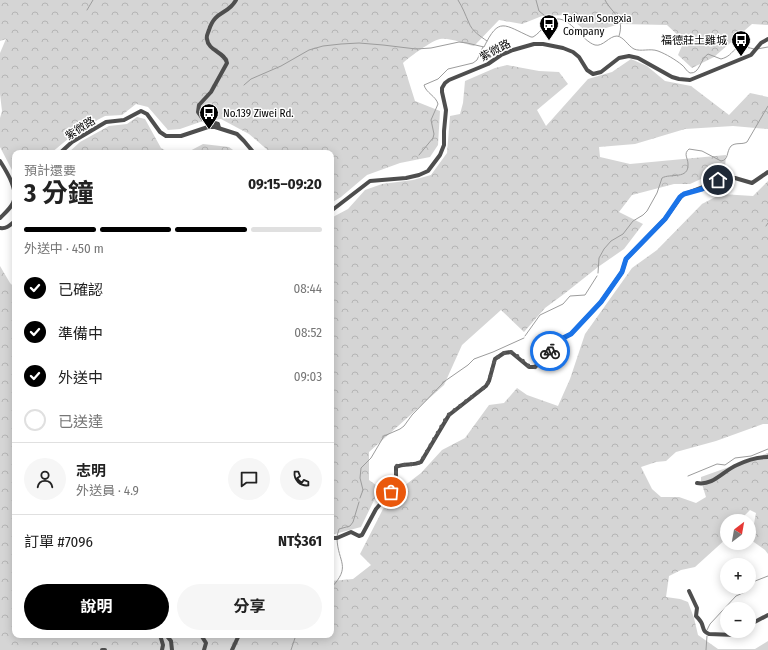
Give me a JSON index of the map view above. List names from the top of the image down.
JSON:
{
  "streets": {
    "street": ["紫微路"]
  },
  "places": {
    "bus stop": ["Taiwan Songxia Company", "福德莊土雞城", "No.139 Ziwei Rd."]
  },
  "north": "top right",
  "page": {
    "heading": ["3 分鐘", "預計還要", "09:15–09:20"],
    "panel": [
      "志明",
      "外送員 · 4.9",
      "訂單 #7096",
      "NT$361"
    ],
    "bar": "外送中 · 450 m",
    "list": [
      ["已確認", "08:44"],
      ["準備中", "08:52"],
      ["外送中", "09:03"],
      "已送達"
    ],
    "map_buttons": ["+", "−"],
    "buttons": ["說明", "分享"]
  }
}
